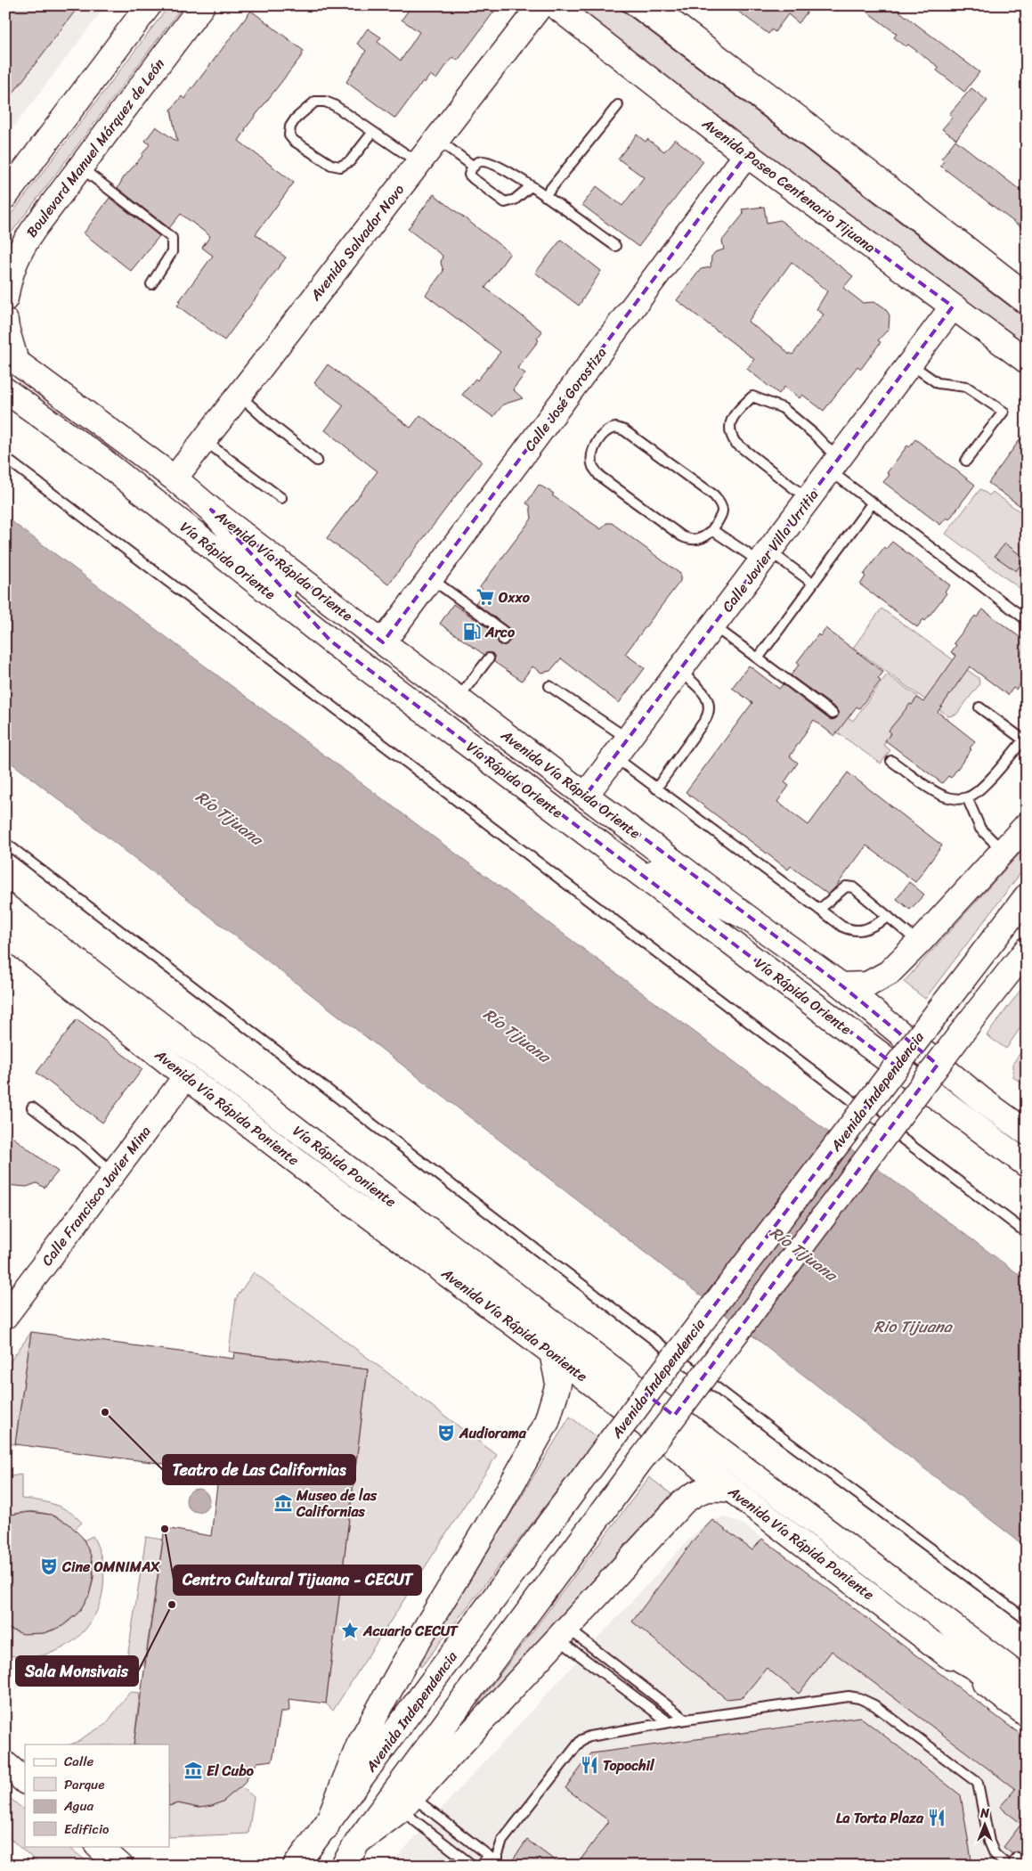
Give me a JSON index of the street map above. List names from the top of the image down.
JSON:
{
  "streets": {
    "main road": [
      "Boulevard Manuel Márquez de León",
      "Avenida Paseo Centenario Tijuana",
      "Avenida Salvador Novo",
      "Calle José Gorostiza",
      "Calle Javier Villa Urritia",
      "Vía Rápida Oriente",
      "Avenida Vía Rápida Oriente",
      "Avenida Independencia",
      "Avenida Vía Rápida Poniente",
      "Vía Rápida Poniente",
      "Calle Francisco Javier Mina"
    ]
  },
  "crossings": [
    ["Avenida Paseo Centenario Tijuana", "Calle José Gorostiza"],
    ["Avenida Paseo Centenario Tijuana", "Calle Javier Villa Urritia"],
    ["Avenida Salvador Novo", "Avenida Vía Rápida Oriente"],
    ["Calle José Gorostiza", "Avenida Vía Rápida Oriente"],
    ["Calle Javier Villa Urritia", "Avenida Vía Rápida Oriente"],
    ["Avenida Vía Rápida Poniente", "Vía Rápida Poniente"],
    ["Avenida Vía Rápida Poniente", "Calle Francisco Javier Mina"]
  ],
  "water": ["Río Tijuana", "Rio Tijuana"],
  "places": {
    "supermarket": ["Oxxo"],
    "fuel station": ["Arco"],
    "other": ["Teatro de Las Californias", "Centro Cultural Tijuana - CECUT", "Sala Monsivais"],
    "theatre": ["Audiorama", "Cine OMNIMAX"],
    "museum": ["Museo de las Californias", "El Cubo"],
    "place": ["Acuario CECUT"],
    "restaurant": ["Topochil", "La Torta Plaza"]
  },
  "legend": [
    "Calle",
    "Parque",
    "Agua",
    "Edificio"
  ],
  "north": "top"
}
